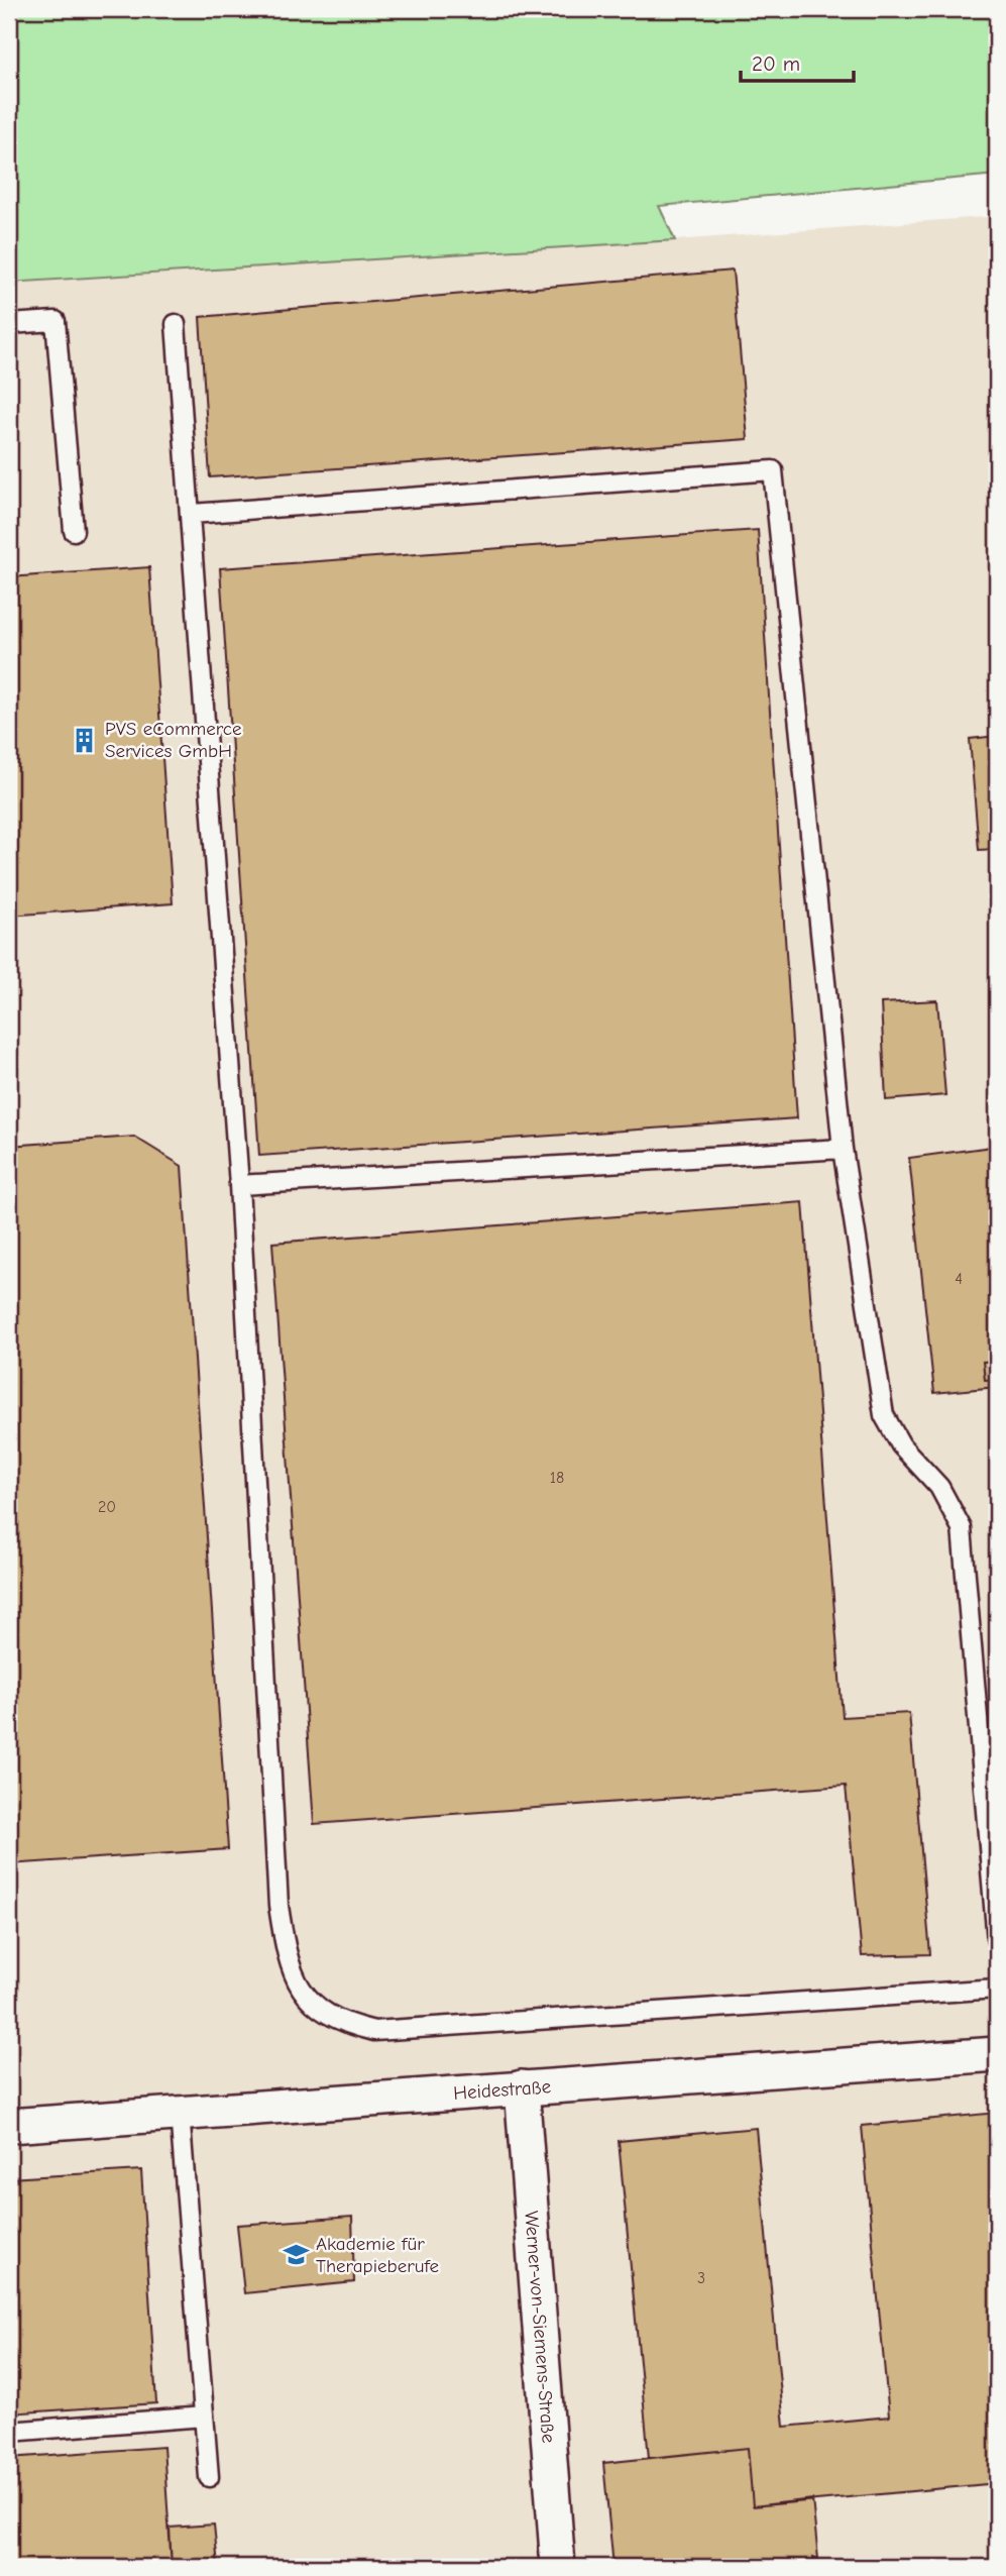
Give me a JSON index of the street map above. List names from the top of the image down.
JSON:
{
  "streets": {
    "street": ["Heidestraße", "Werner-von-Siemens-Straße"]
  },
  "crossings": [
    ["Heidestraße", "Werner-von-Siemens-Straße"]
  ],
  "places": {
    "building": ["PVS eCommerce Services GmbH"],
    "school or university": ["Akademie für Therapieberufe"]
  },
  "house_numbers": [
    "4",
    "18",
    "20",
    "3"
  ],
  "scale_bar": "20 m"
}
